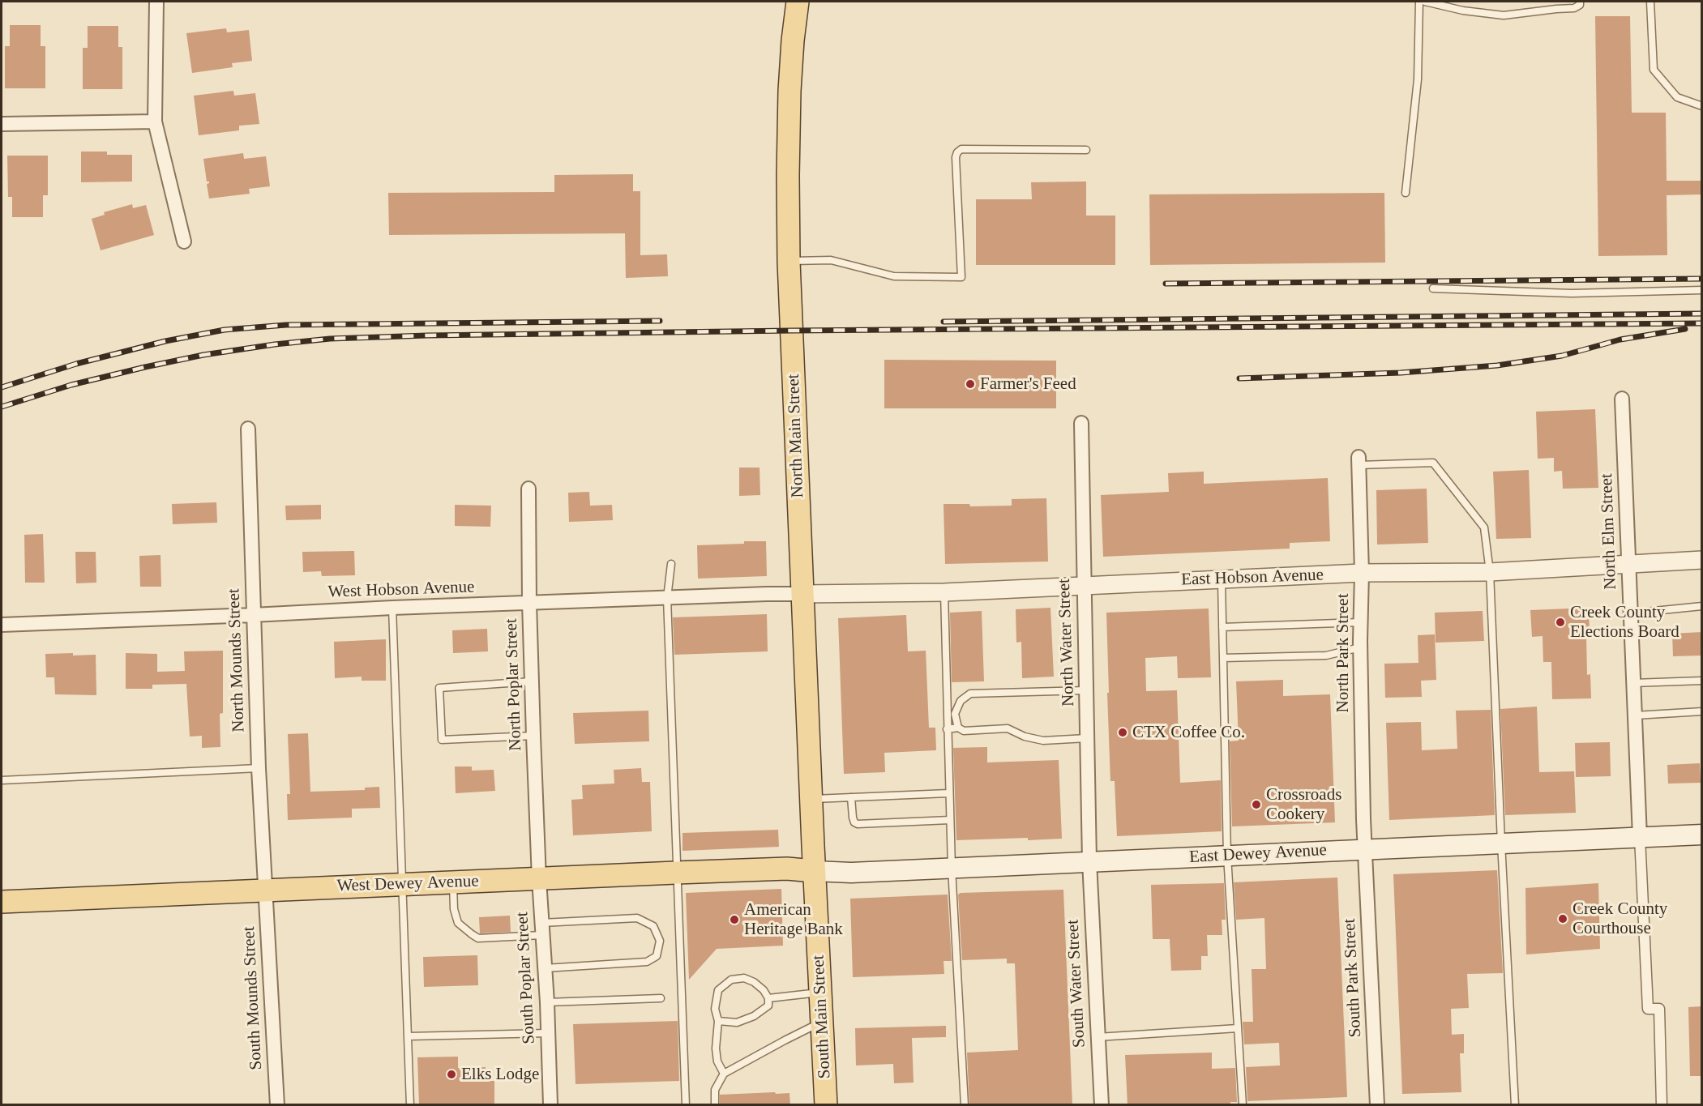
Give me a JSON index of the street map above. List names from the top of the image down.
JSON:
{
  "streets": {
    "main road": [
      "North Main Street",
      "East Dewey Avenue",
      "West Dewey Avenue",
      "South Main Street"
    ],
    "street": [
      "North Elm Street",
      "East Hobson Avenue",
      "West Hobson Avenue",
      "North Water Street",
      "North Park Street",
      "North Mounds Street",
      "North Poplar Street",
      "South Poplar Street",
      "South Park Street",
      "South Water Street",
      "South Mounds Street"
    ]
  },
  "crossings": [
    ["North Main Street", "East Hobson Avenue"],
    ["North Main Street", "West Hobson Avenue"],
    ["North Main Street", "East Dewey Avenue"],
    ["North Main Street", "West Dewey Avenue"],
    ["North Main Street", "South Main Street"],
    ["North Elm Street", "East Hobson Avenue"],
    ["North Elm Street", "East Dewey Avenue"],
    ["East Hobson Avenue", "West Hobson Avenue"],
    ["East Hobson Avenue", "North Water Street"],
    ["East Hobson Avenue", "North Park Street"],
    ["West Hobson Avenue", "North Mounds Street"],
    ["West Hobson Avenue", "North Poplar Street"],
    ["North Water Street", "East Dewey Avenue"],
    ["North Water Street", "South Water Street"],
    ["North Park Street", "East Dewey Avenue"],
    ["North Park Street", "South Park Street"],
    ["North Mounds Street", "West Dewey Avenue"],
    ["North Mounds Street", "South Mounds Street"],
    ["North Poplar Street", "West Dewey Avenue"],
    ["North Poplar Street", "South Poplar Street"],
    ["East Dewey Avenue", "West Dewey Avenue"],
    ["East Dewey Avenue", "South Park Street"],
    ["East Dewey Avenue", "South Water Street"],
    ["East Dewey Avenue", "South Main Street"],
    ["West Dewey Avenue", "South Poplar Street"],
    ["West Dewey Avenue", "South Mounds Street"],
    ["West Dewey Avenue", "South Main Street"]
  ],
  "places": [
    "Farmer's Feed",
    "Creek County Elections Board",
    "CTX Coffee Co.",
    "Crossroads Cookery",
    "Creek County Courthouse",
    "American Heritage Bank",
    "Elks Lodge"
  ]
}
